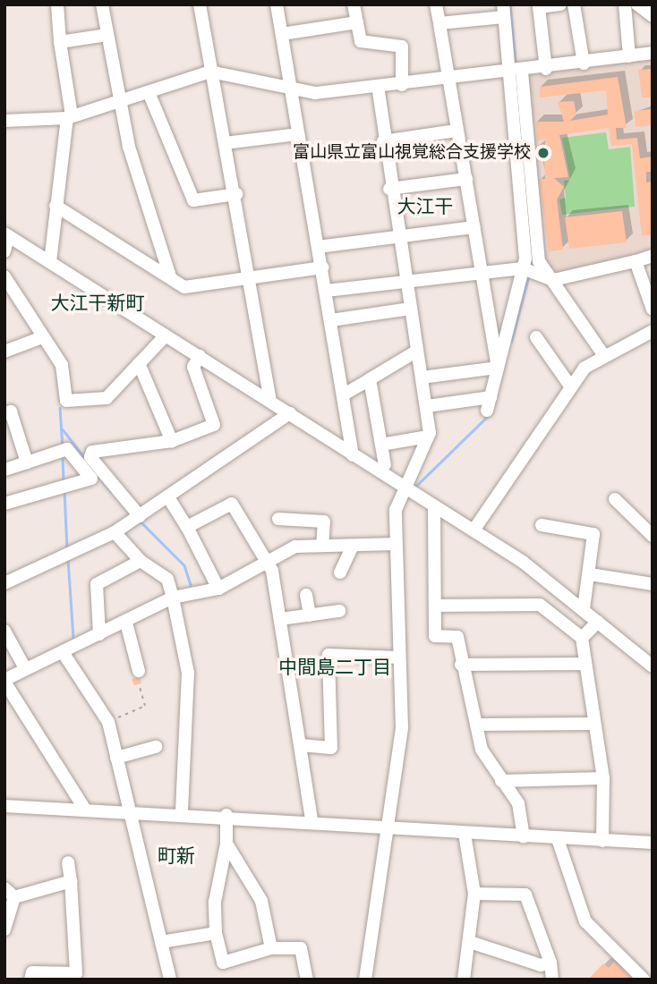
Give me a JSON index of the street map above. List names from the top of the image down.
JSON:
{
  "districts": [
    "大江干",
    "大江干新町",
    "中間島二丁目",
    "町新"
  ],
  "places": ["富山県立富山視覚総合支援学校"]
}
